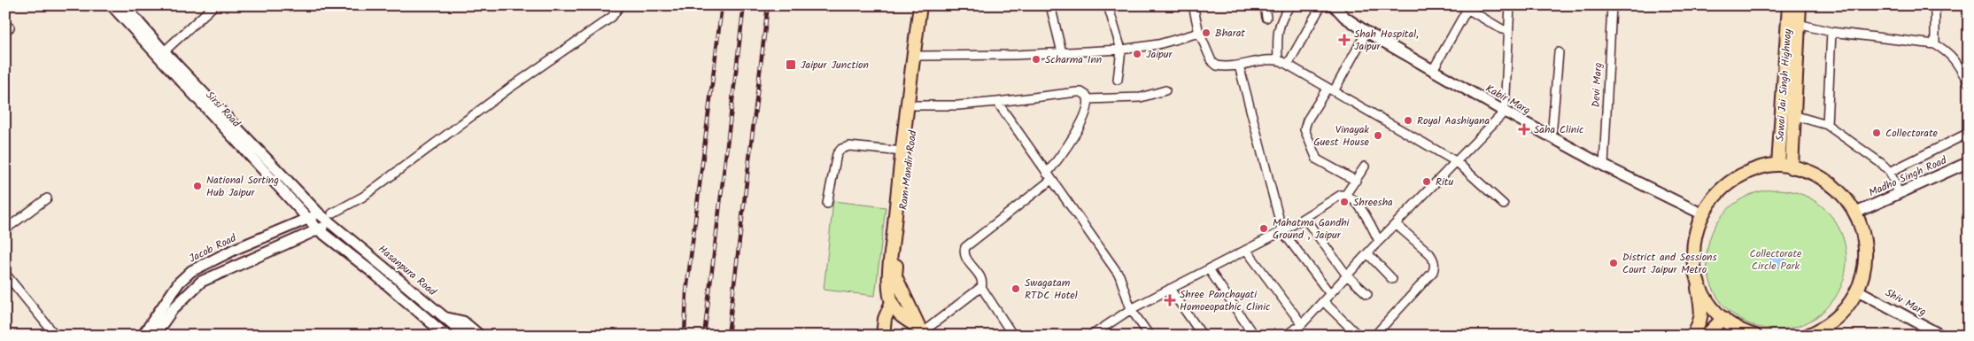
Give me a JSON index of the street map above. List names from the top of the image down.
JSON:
{
  "streets": {
    "main road": ["Sawai Jai Singh Highway", "Ram Mandir Road"],
    "street": [
      "Devi Marg",
      "Kabir Marg",
      "Sirsi Road",
      "Madho Singh Road",
      "Jacob Road",
      "Hasanpura Road",
      "Shiv Marg"
    ]
  },
  "crossings": [
    ["Devi Marg", "Kabir Marg"],
    ["Sirsi Road", "Jacob Road"],
    ["Sirsi Road", "Hasanpura Road"]
  ],
  "parks": ["Collectorate Circle Park"],
  "places": {
    "other": [
      "Bharat",
      "Jaipur",
      "Scharma Inn",
      "Royal Aashiyana",
      "Collectorate",
      "Vinayak Guest House",
      "Ritu",
      "National Sorting Hub Jaipur",
      "Shreesha",
      "Mahatma Gandhi Ground , Jaipur",
      "District and Sessions Court Jaipur Metro",
      "Swagatam RTDC Hotel"
    ],
    "health": ["Shah Hospital, Jaipur", "Saha Clinic", "Shree Panchayati Homoeopathic Clinic"],
    "transit": ["Jaipur Junction"]
  }
}
